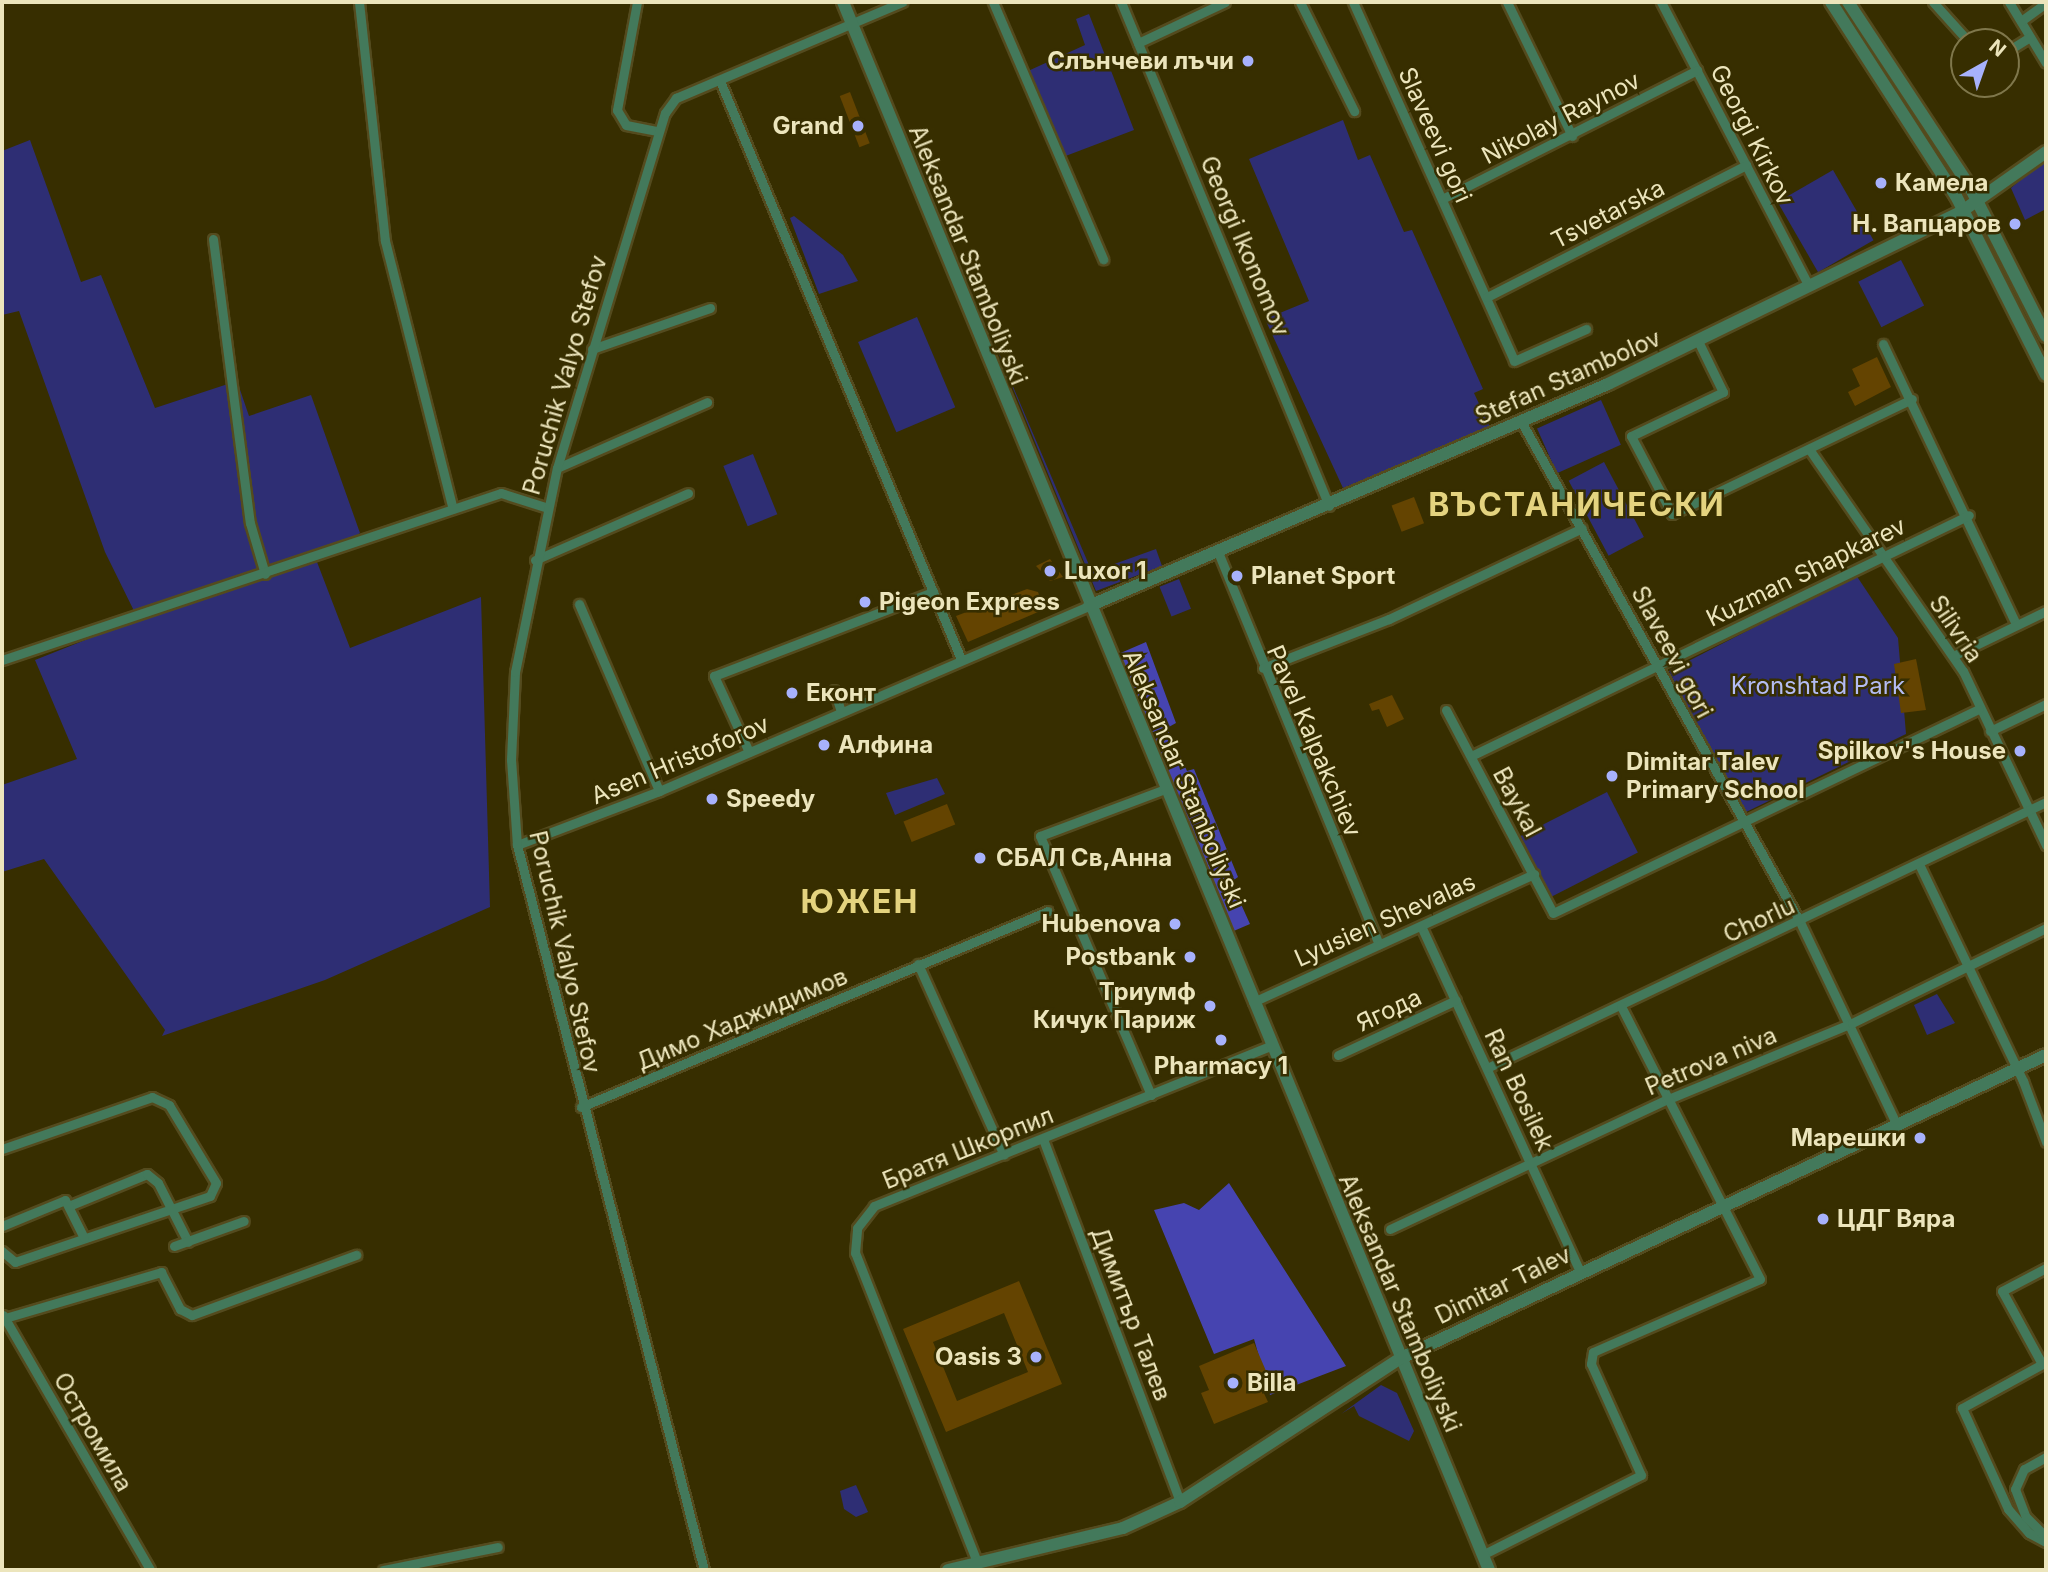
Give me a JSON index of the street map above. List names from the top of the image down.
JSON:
{
  "streets": {
    "street": [
      "Nikolay Raynov",
      "Slaveevi gori",
      "Georgi Kirkov",
      "Tsvetarska",
      "Georgi Ikonomov",
      "Aleksandar Stamboliyski",
      "Poruchik Valyo Stefov",
      "Stefan Stambolov",
      "Kuzman Shapkarev",
      "Silivria",
      "Pavel Kalpakchiev",
      "Asen Hristoforov",
      "Baykal",
      "Lyusien Shevalas",
      "Chorlu",
      "Ягода",
      "Димо Хаджидимов",
      "Petrova niva",
      "Ran Bosilek",
      "Братя Шкорпил",
      "Dimitar Talev",
      "Димитър Талев",
      "Остромила"
    ]
  },
  "crossings": [
    ["Nikolay Raynov", "Slaveevi gori"],
    ["Nikolay Raynov", "Georgi Kirkov"],
    ["Slaveevi gori", "Tsvetarska"],
    ["Slaveevi gori", "Stefan Stambolov"],
    ["Slaveevi gori", "Kuzman Shapkarev"],
    ["Slaveevi gori", "Baykal"],
    ["Slaveevi gori", "Chorlu"],
    ["Slaveevi gori", "Petrova niva"],
    ["Slaveevi gori", "Dimitar Talev"],
    ["Georgi Kirkov", "Tsvetarska"],
    ["Georgi Kirkov", "Stefan Stambolov"],
    ["Georgi Ikonomov", "Stefan Stambolov"],
    ["Aleksandar Stamboliyski", "Stefan Stambolov"],
    ["Aleksandar Stamboliyski", "Asen Hristoforov"],
    ["Aleksandar Stamboliyski", "Lyusien Shevalas"],
    ["Aleksandar Stamboliyski", "Братя Шкорпил"],
    ["Aleksandar Stamboliyski", "Dimitar Talev"],
    ["Poruchik Valyo Stefov", "Asen Hristoforov"],
    ["Poruchik Valyo Stefov", "Димо Хаджидимов"],
    ["Stefan Stambolov", "Pavel Kalpakchiev"],
    ["Stefan Stambolov", "Asen Hristoforov"],
    ["Kuzman Shapkarev", "Silivria"],
    ["Kuzman Shapkarev", "Baykal"],
    ["Silivria", "Chorlu"],
    ["Pavel Kalpakchiev", "Lyusien Shevalas"],
    ["Baykal", "Lyusien Shevalas"],
    ["Lyusien Shevalas", "Ran Bosilek"],
    ["Chorlu", "Ran Bosilek"],
    ["Ягода", "Ran Bosilek"],
    ["Petrova niva", "Ran Bosilek"],
    ["Ran Bosilek", "Dimitar Talev"],
    ["Братя Шкорпил", "Dimitar Talev"],
    ["Братя Шкорпил", "Димитър Талев"],
    ["Dimitar Talev", "Димитър Талев"]
  ],
  "districts": ["ВЪСТАНИЧЕСКИ", "ЮЖЕН"],
  "parks": ["Kronshtad Park"],
  "places": [
    "Слънчеви лъчи",
    "Grand",
    "Камела",
    "Н. Вапцаров",
    "Luxor 1",
    "Planet Sport",
    "Pigeon Express",
    "Еконт",
    "Алфина",
    "Spilkov's House",
    "Dimitar Talev Primary School",
    "Speedy",
    "СБАЛ Св,Анна",
    "Hubenova",
    "Postbank",
    "Триумф Кичук Париж",
    "Pharmacy 1",
    "Марешки",
    "ЦДГ Вяра",
    "Oasis 3",
    "Billa"
  ],
  "north": "top right"
}
